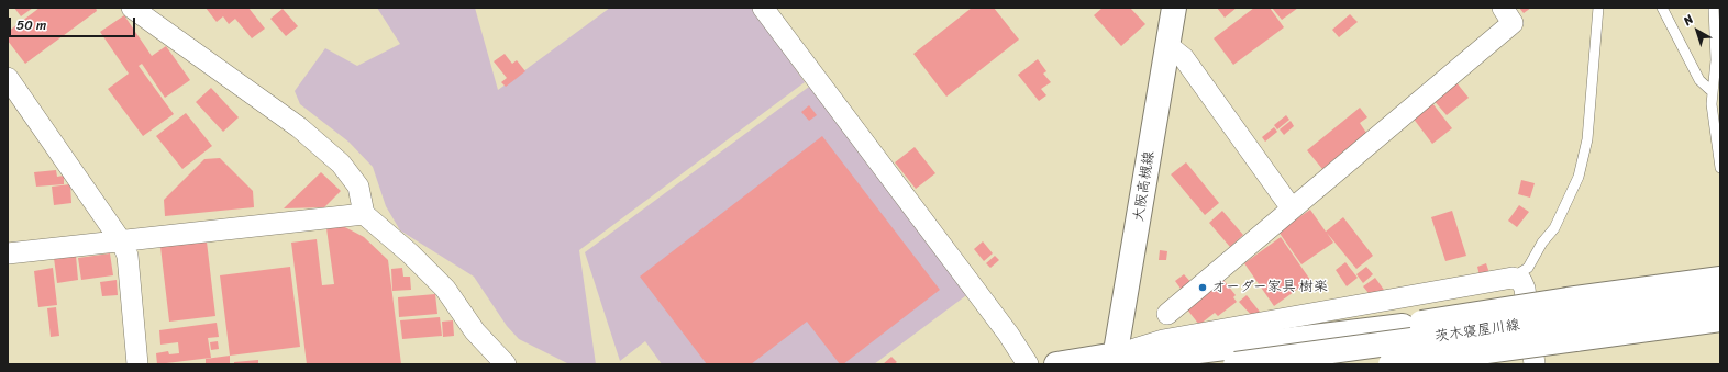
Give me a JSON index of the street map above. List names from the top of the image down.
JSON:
{
  "streets": {
    "main road": ["大阪高槻線", "茨木寝屋川線"]
  },
  "places": ["オーダー家具 樹楽"],
  "scale_bar": "50 m",
  "north": "top left"
}
